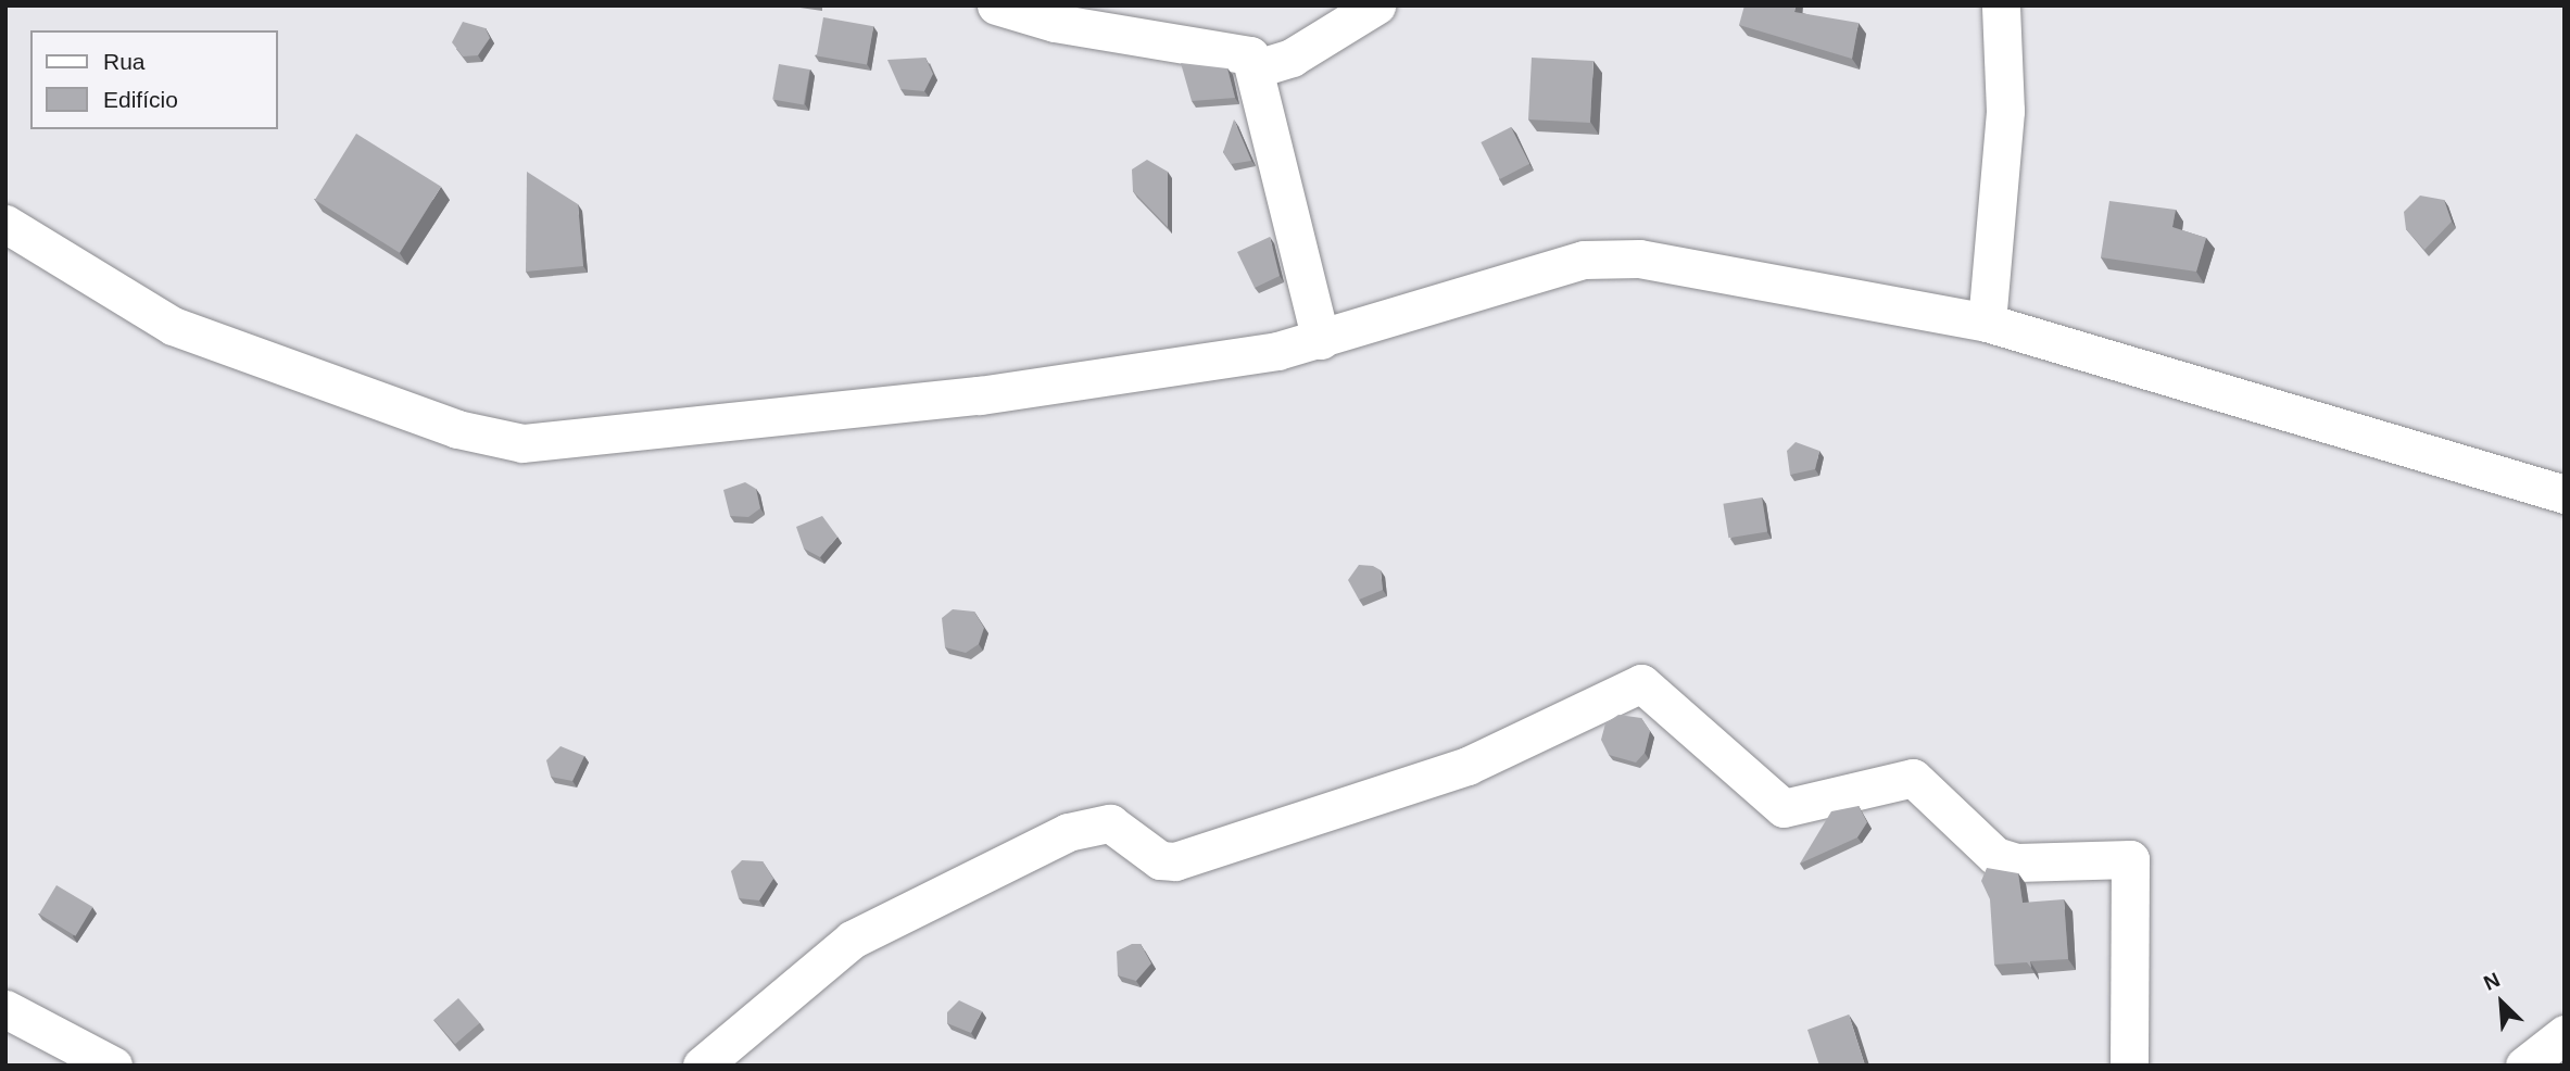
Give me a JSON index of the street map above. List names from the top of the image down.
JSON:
{
  "legend": ["Rua", "Edifício"],
  "north": "top left"
}
